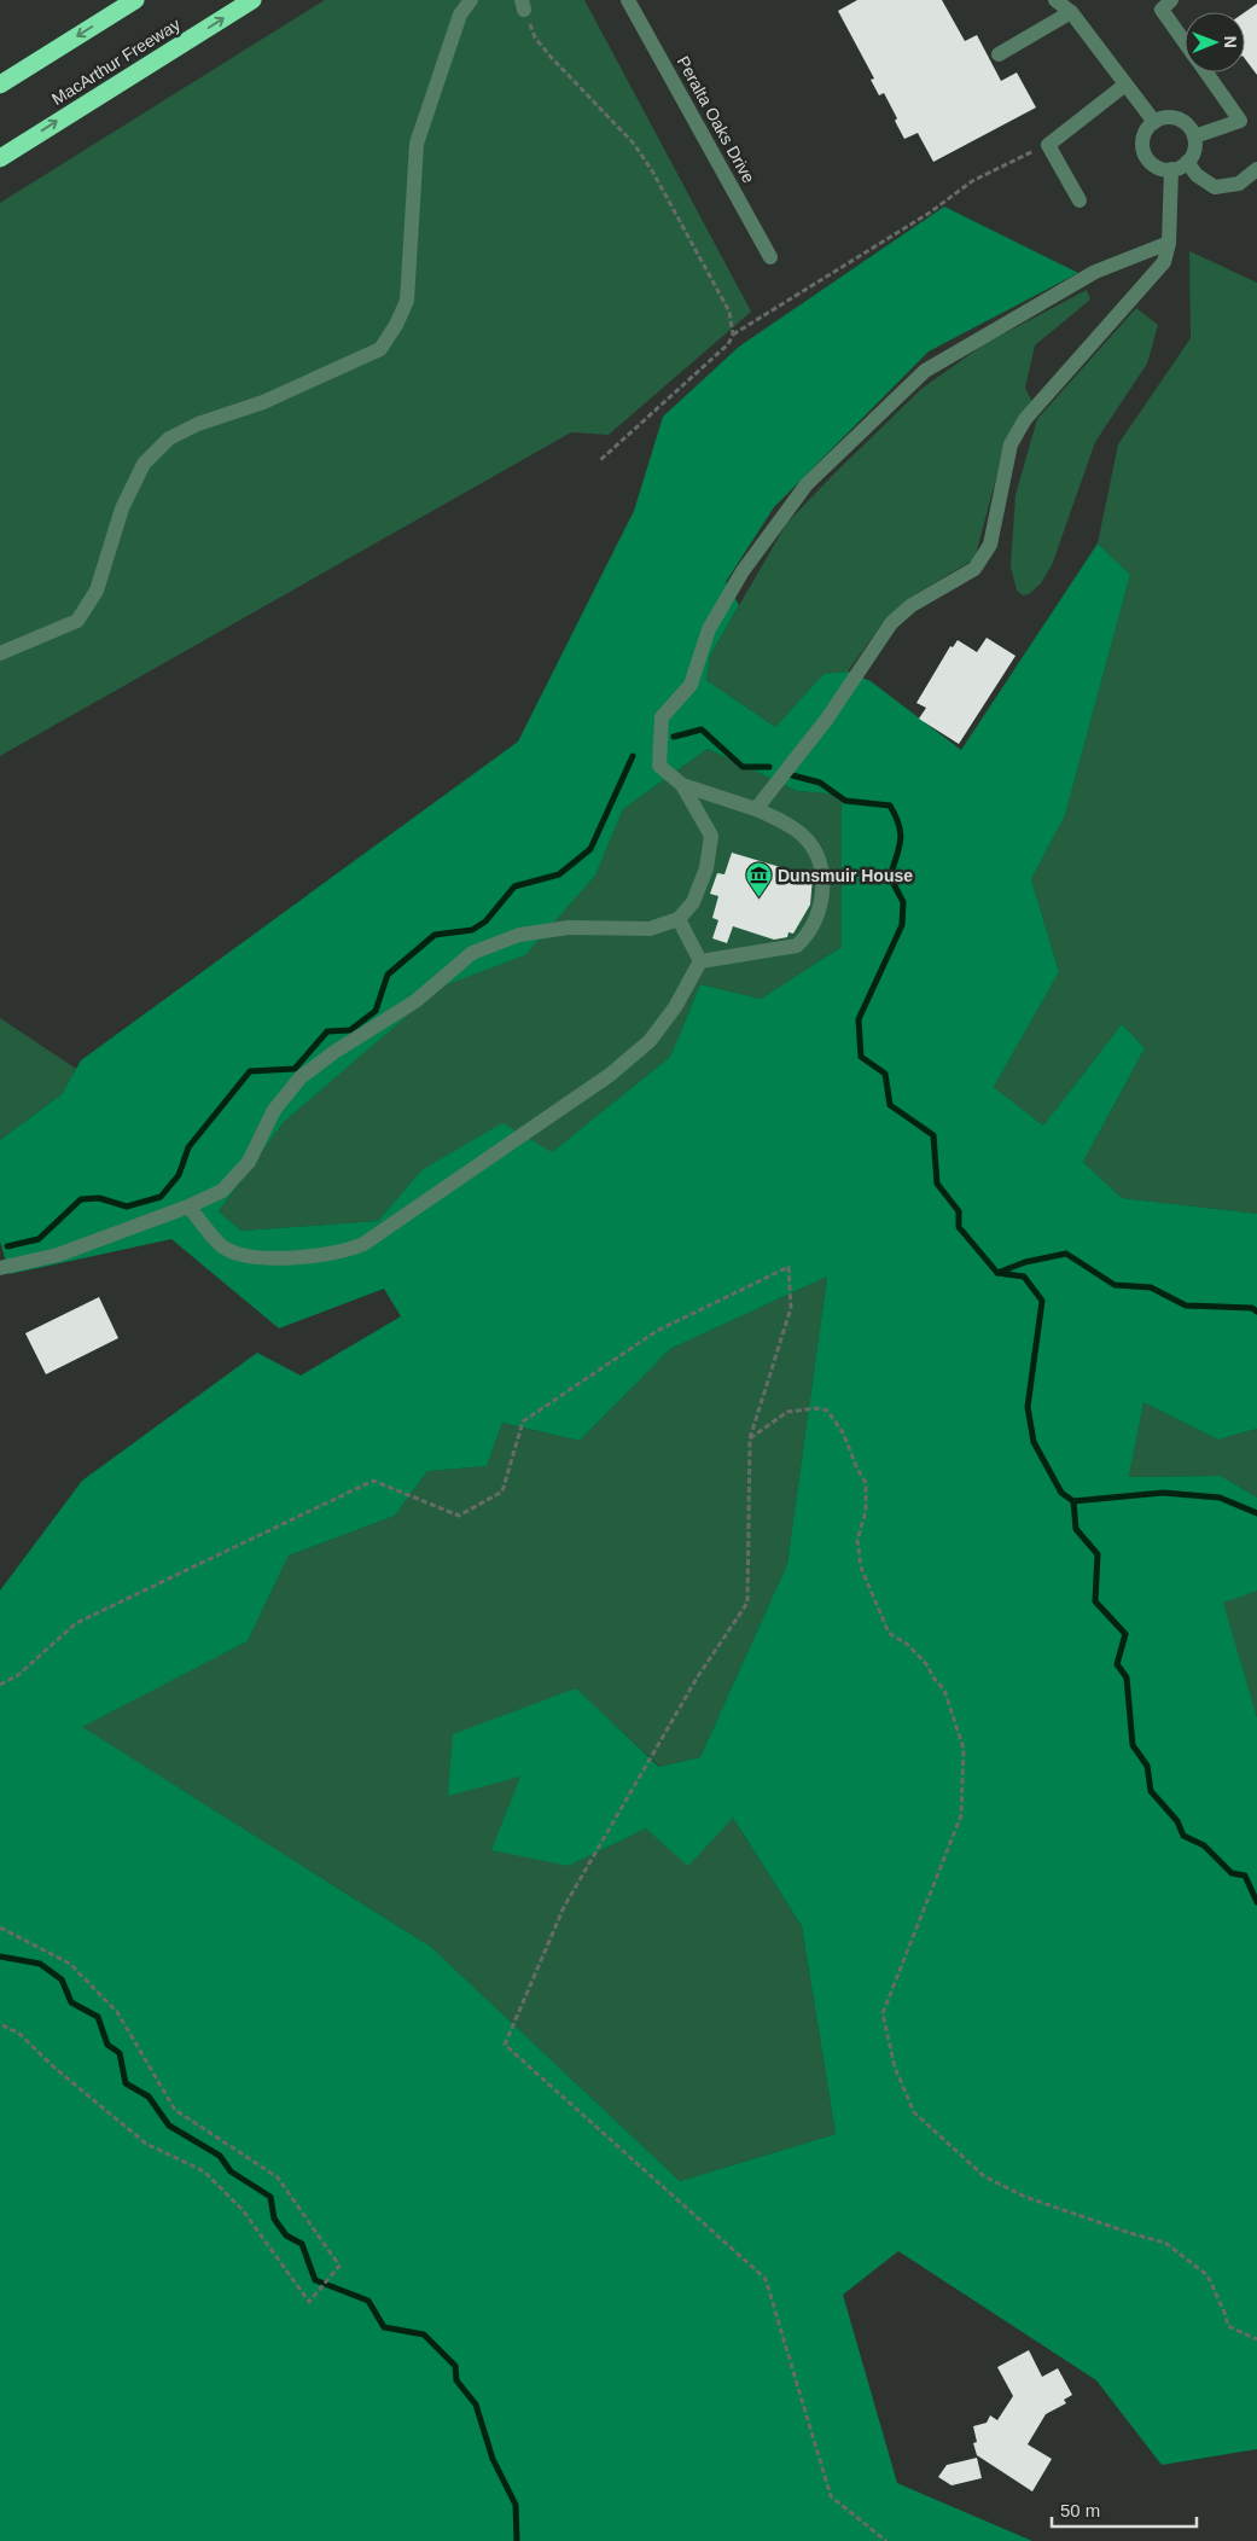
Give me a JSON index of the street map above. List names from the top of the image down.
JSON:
{
  "streets": {
    "highway": ["MacArthur Freeway"],
    "street": ["Peralta Oaks Drive"]
  },
  "places": {
    "museum": ["Dunsmuir House"]
  },
  "scale_bar": "50 m",
  "north": "right"
}
